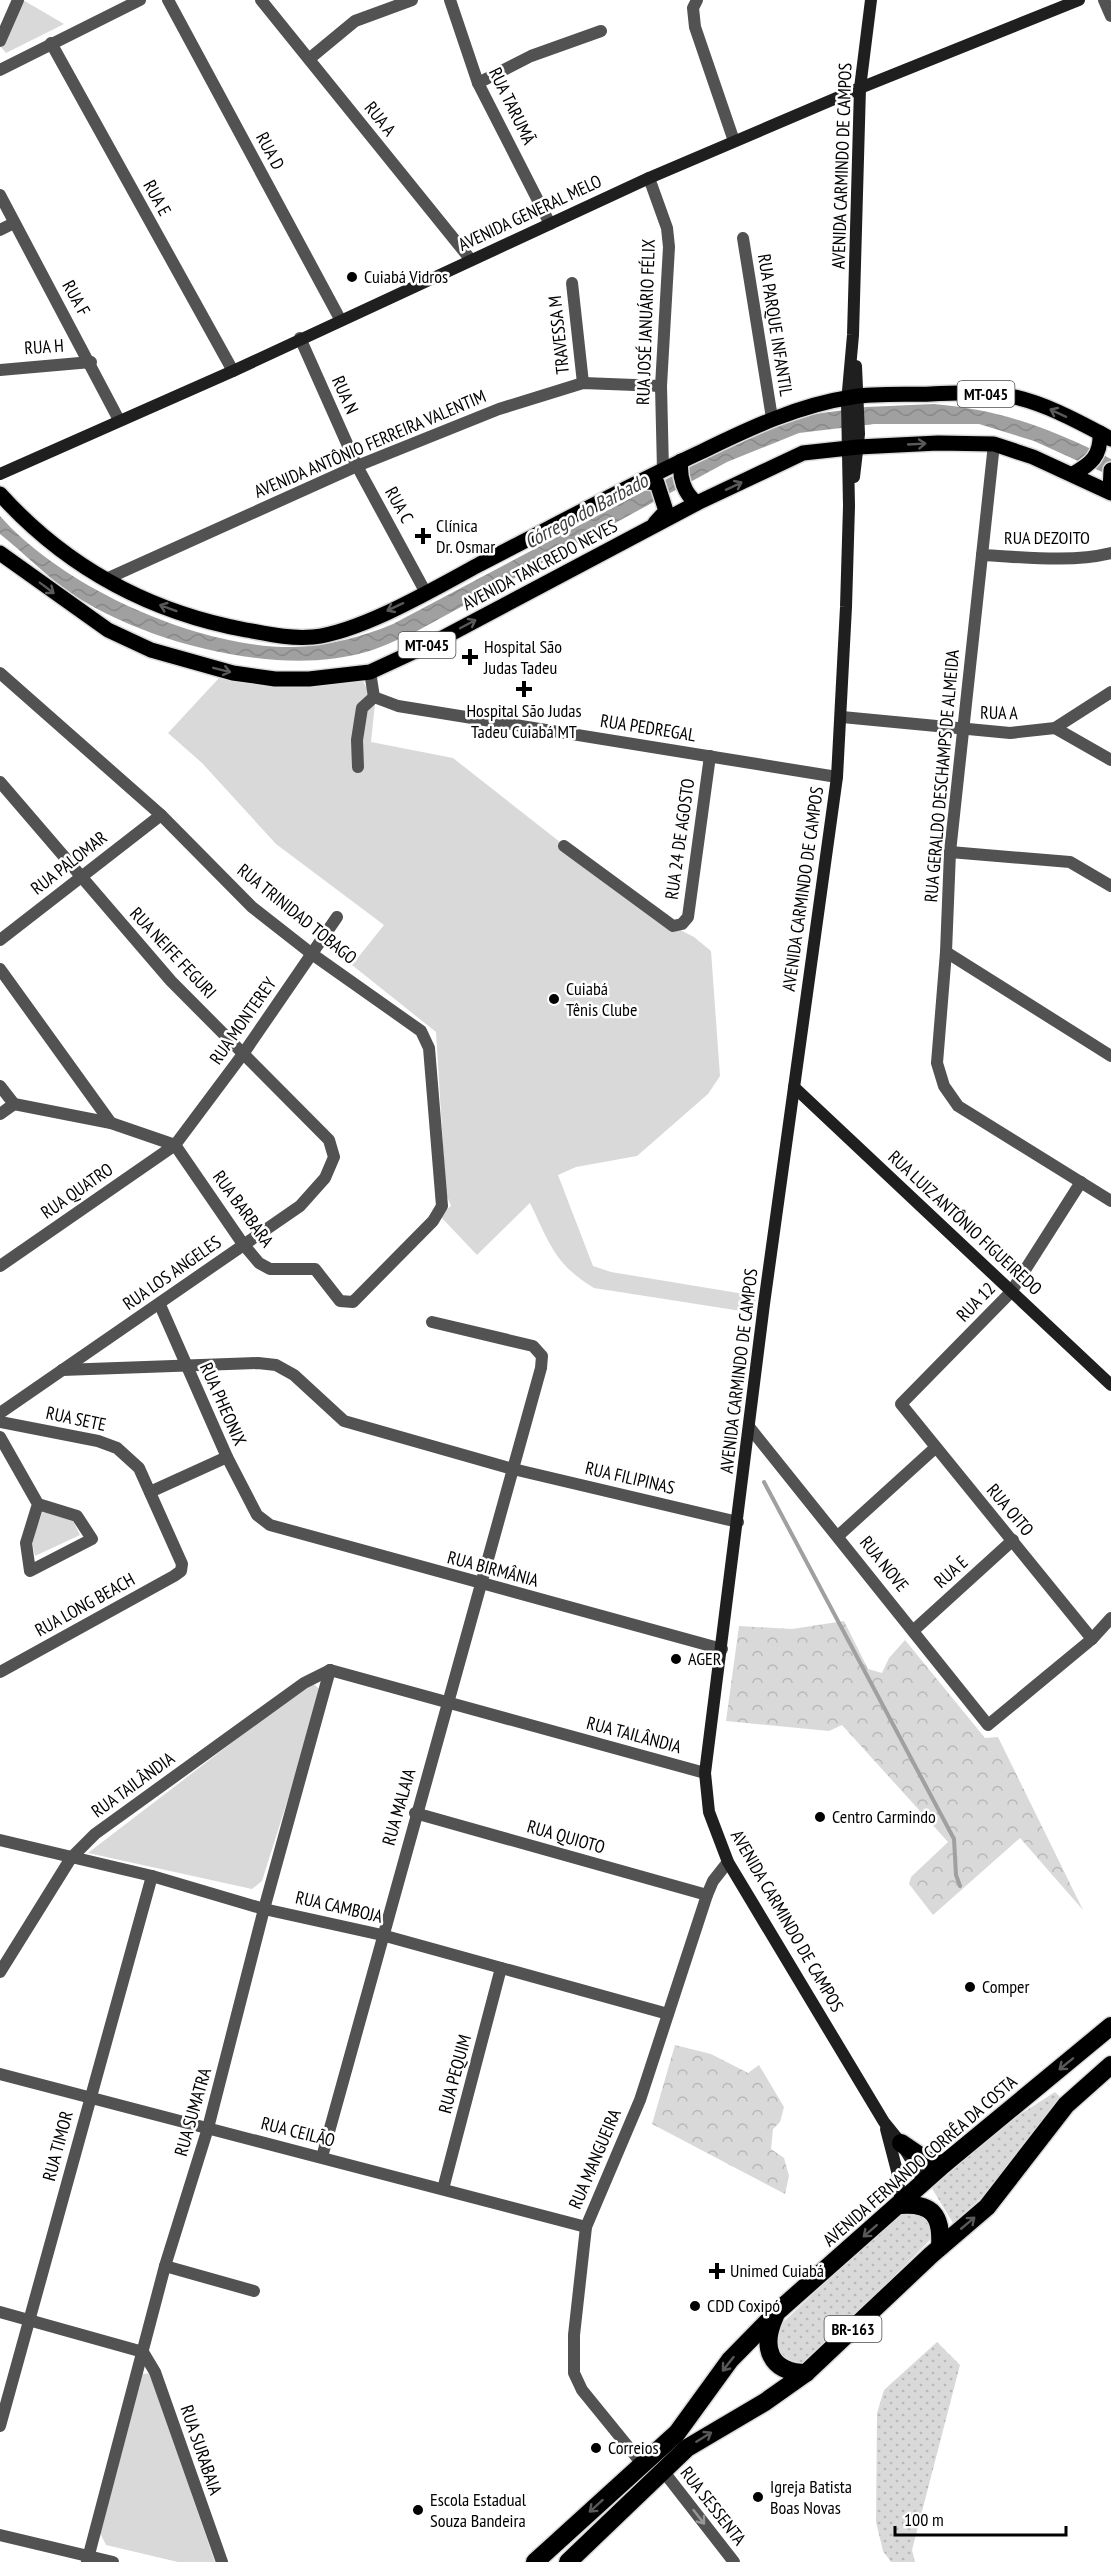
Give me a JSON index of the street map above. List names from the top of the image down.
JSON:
{
  "streets": {
    "highway": ["AVENIDA FERNANDO CORRÊA DA COSTA", "BR-163"],
    "main road": [
      "AVENIDA CARMINDO DE CAMPOS",
      "AVENIDA GENERAL MELO",
      "MT-045",
      "AVENIDA TANCREDO NEVES",
      "RUA LUIZ ANTÔNIO FIGUEIREDO"
    ],
    "street": [
      "RUA TARUMÃ",
      "RUA A",
      "RUA D",
      "RUA E",
      "RUA F",
      "RUA JOSÉ JANUÁRIO FÉLIX",
      "RUA PARQUE INFANTIL",
      "TRAVESSA M",
      "RUA H",
      "RUA N",
      "AVENIDA ANTÔNIO FERREIRA VALENTIM",
      "RUA C",
      "RUA DEZOITO",
      "RUA PEDREGAL",
      "RUA GERALDO DESCHAMPS DE ALMEIDA",
      "RUA 24 DE AGOSTO",
      "RUA PALOMAR",
      "RUA TRINIDAD TOBAGO",
      "RUA NEIFE FEGURI",
      "RUA MONTEREY",
      "RUA QUATRO",
      "RUA BARBARA",
      "RUA LOS ANGELES",
      "RUA 12",
      "RUA PHEONIX",
      "RUA SETE",
      "RUA FILIPINAS",
      "RUA OITO",
      "RUA NOVE",
      "RUA BIRMÂNIA",
      "RUA LONG BEACH",
      "RUA TAILÂNDIA",
      "RUA MALAIA",
      "RUA QUIOTO",
      "RUA CAMBOJA",
      "RUA PEQUIM",
      "RUA SUMATRA",
      "RUA CEILÃO",
      "RUA TIMOR",
      "RUA MANGUEIRA",
      "RUA SURABAIA",
      "RUA SESSENTA"
    ]
  },
  "crossings": [
    ["RUA TARUMÃ", "AVENIDA GENERAL MELO"],
    ["RUA A", "AVENIDA CARMINDO DE CAMPOS"],
    ["RUA A", "AVENIDA GENERAL MELO"],
    ["RUA A", "RUA GERALDO DESCHAMPS DE ALMEIDA"],
    ["RUA D", "AVENIDA GENERAL MELO"],
    ["AVENIDA CARMINDO DE CAMPOS", "AVENIDA GENERAL MELO"],
    ["AVENIDA CARMINDO DE CAMPOS", "MT-045"],
    ["AVENIDA CARMINDO DE CAMPOS", "AVENIDA TANCREDO NEVES"],
    ["AVENIDA CARMINDO DE CAMPOS", "RUA PEDREGAL"],
    ["AVENIDA CARMINDO DE CAMPOS", "RUA LUIZ ANTÔNIO FIGUEIREDO"],
    ["AVENIDA CARMINDO DE CAMPOS", "RUA FILIPINAS"],
    ["AVENIDA CARMINDO DE CAMPOS", "RUA NOVE"],
    ["AVENIDA CARMINDO DE CAMPOS", "RUA BIRMÂNIA"],
    ["AVENIDA CARMINDO DE CAMPOS", "RUA TAILÂNDIA"],
    ["AVENIDA CARMINDO DE CAMPOS", "RUA MANGUEIRA"],
    ["AVENIDA CARMINDO DE CAMPOS", "AVENIDA FERNANDO CORRÊA DA COSTA"],
    ["RUA E", "AVENIDA GENERAL MELO"],
    ["RUA E", "RUA OITO"],
    ["RUA E", "RUA NOVE"],
    ["AVENIDA GENERAL MELO", "RUA F"],
    ["AVENIDA GENERAL MELO", "RUA JOSÉ JANUÁRIO FÉLIX"],
    ["AVENIDA GENERAL MELO", "RUA N"],
    ["RUA F", "RUA H"],
    ["RUA JOSÉ JANUÁRIO FÉLIX", "MT-045"],
    ["RUA JOSÉ JANUÁRIO FÉLIX", "AVENIDA ANTÔNIO FERREIRA VALENTIM"],
    ["RUA JOSÉ JANUÁRIO FÉLIX", "AVENIDA TANCREDO NEVES"],
    ["RUA PARQUE INFANTIL", "MT-045"],
    ["TRAVESSA M", "AVENIDA ANTÔNIO FERREIRA VALENTIM"],
    ["MT-045", "AVENIDA TANCREDO NEVES"],
    ["RUA N", "AVENIDA ANTÔNIO FERREIRA VALENTIM"],
    ["RUA N", "RUA C"],
    ["AVENIDA ANTÔNIO FERREIRA VALENTIM", "RUA C"],
    ["AVENIDA ANTÔNIO FERREIRA VALENTIM", "AVENIDA TANCREDO NEVES"],
    ["RUA C", "AVENIDA TANCREDO NEVES"],
    ["RUA DEZOITO", "RUA GERALDO DESCHAMPS DE ALMEIDA"],
    ["AVENIDA TANCREDO NEVES", "RUA GERALDO DESCHAMPS DE ALMEIDA"],
    ["RUA PEDREGAL", "RUA 24 DE AGOSTO"],
    ["RUA GERALDO DESCHAMPS DE ALMEIDA", "RUA 12"],
    ["RUA PALOMAR", "RUA TRINIDAD TOBAGO"],
    ["RUA PALOMAR", "RUA NEIFE FEGURI"],
    ["RUA TRINIDAD TOBAGO", "RUA MONTEREY"],
    ["RUA TRINIDAD TOBAGO", "RUA BARBARA"],
    ["RUA NEIFE FEGURI", "RUA MONTEREY"],
    ["RUA NEIFE FEGURI", "RUA LOS ANGELES"],
    ["RUA MONTEREY", "RUA QUATRO"],
    ["RUA MONTEREY", "RUA BARBARA"],
    ["RUA QUATRO", "RUA BARBARA"],
    ["RUA BARBARA", "RUA LOS ANGELES"],
    ["RUA LUIZ ANTÔNIO FIGUEIREDO", "RUA 12"],
    ["RUA LOS ANGELES", "RUA PHEONIX"],
    ["RUA LOS ANGELES", "RUA FILIPINAS"],
    ["RUA 12", "RUA OITO"],
    ["RUA PHEONIX", "RUA FILIPINAS"],
    ["RUA PHEONIX", "RUA BIRMÂNIA"],
    ["RUA SETE", "RUA LONG BEACH"],
    ["RUA FILIPINAS", "RUA MALAIA"],
    ["RUA OITO", "RUA NOVE"],
    ["RUA BIRMÂNIA", "RUA MALAIA"],
    ["RUA TAILÂNDIA", "RUA MALAIA"],
    ["RUA TAILÂNDIA", "RUA CAMBOJA"],
    ["RUA TAILÂNDIA", "RUA SUMATRA"],
    ["RUA MALAIA", "RUA QUIOTO"],
    ["RUA MALAIA", "RUA CAMBOJA"],
    ["RUA MALAIA", "RUA CEILÃO"],
    ["RUA QUIOTO", "RUA MANGUEIRA"],
    ["RUA CAMBOJA", "RUA PEQUIM"],
    ["RUA CAMBOJA", "RUA SUMATRA"],
    ["RUA CAMBOJA", "RUA TIMOR"],
    ["RUA CAMBOJA", "RUA MANGUEIRA"],
    ["RUA PEQUIM", "RUA CEILÃO"],
    ["RUA SUMATRA", "RUA CEILÃO"],
    ["RUA SUMATRA", "RUA SURABAIA"],
    ["RUA CEILÃO", "RUA TIMOR"],
    ["RUA CEILÃO", "RUA MANGUEIRA"],
    ["RUA MANGUEIRA", "AVENIDA FERNANDO CORRÊA DA COSTA"],
    ["BR-163", "RUA SESSENTA"]
  ],
  "one_way": ["RUA SESSENTA"],
  "water": ["Córrego do Barbado"],
  "places": {
    "other": [
      "Cuiabá Vidros",
      "Cuiabá Tênis Clube",
      "AGER",
      "Centro Carmindo",
      "Comper",
      "CDD Coxipó",
      "Correios",
      "Igreja Batista Boas Novas",
      "Escola Estadual Souza Bandeira"
    ],
    "health": [
      "Clínica Dr. Osmar",
      "Hospital São Judas Tadeu",
      "Hospital São Judas Tadeu Cuiabá MT",
      "Unimed Cuiabá"
    ]
  },
  "scale_bar": "100 m"
}
